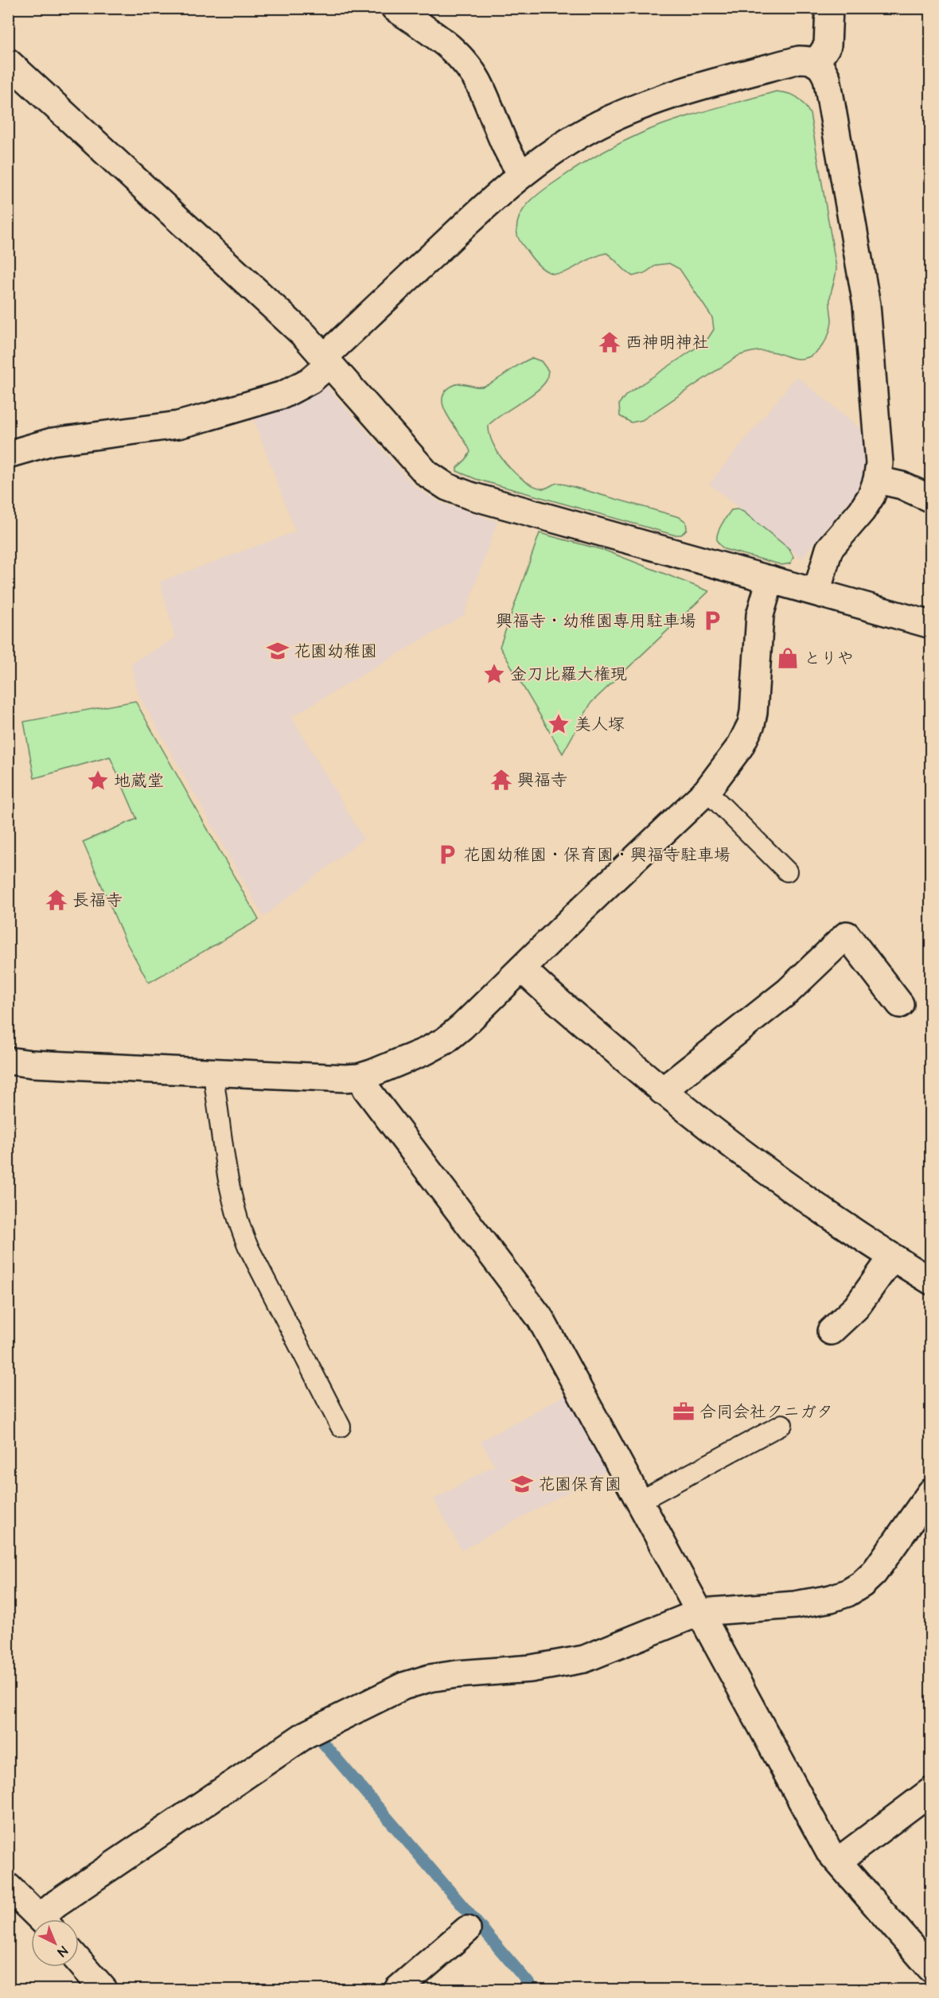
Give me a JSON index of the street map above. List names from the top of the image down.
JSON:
{
  "places": {
    "temple": ["西神明神社", "興福寺", "長福寺"],
    "parking": ["興福寺・幼稚園専用駐車場", "花園幼稚園・保育園・興福寺駐車場"],
    "school or university": ["花園幼稚園", "花園保育園"],
    "shop": ["とりや"],
    "place": ["金刀比羅大権現", "美人塚", "地蔵堂"],
    "office": ["合同会社クニガタ"]
  },
  "north": "bottom right"
}
